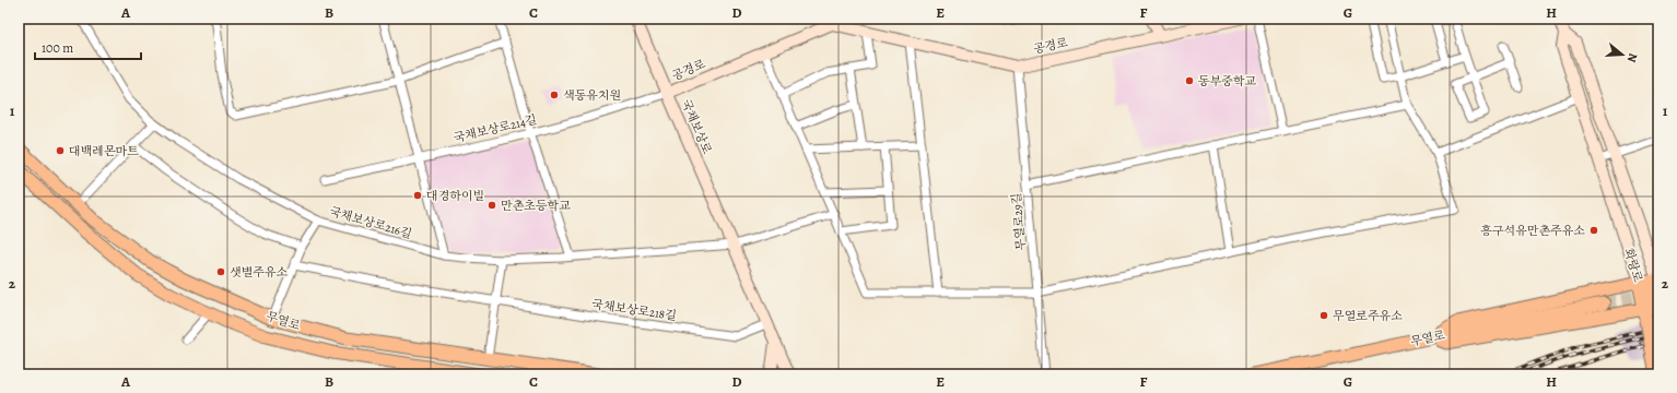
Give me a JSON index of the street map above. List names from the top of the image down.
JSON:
{
  "streets": {
    "main road": [
      "공경로",
      "국채보상로",
      "화랑로",
      "무열로"
    ],
    "street": [
      "국채보상로214길",
      "무열로29길",
      "국채보상로216길",
      "국채보상로218길"
    ]
  },
  "crossings": [
    ["공경로", "국채보상로"],
    ["공경로", "국채보상로214길"],
    ["공경로", "무열로29길"],
    ["국채보상로", "국채보상로214길"],
    ["국채보상로", "국채보상로216길"],
    ["국채보상로", "국채보상로218길"]
  ],
  "places": [
    "동부중학교",
    "색동유치원",
    "대백레몬마트",
    "대경하이빌",
    "만촌초등학교",
    "흥구석유만촌주유소",
    "샛별주유소",
    "무열로주유소"
  ],
  "scale_bar": "100 m",
  "north": "right",
  "grid": {
    "columns": [
      "A",
      "B",
      "C",
      "D",
      "E",
      "F",
      "G",
      "H"
    ],
    "rows": ["1", "2"]
  }
}
